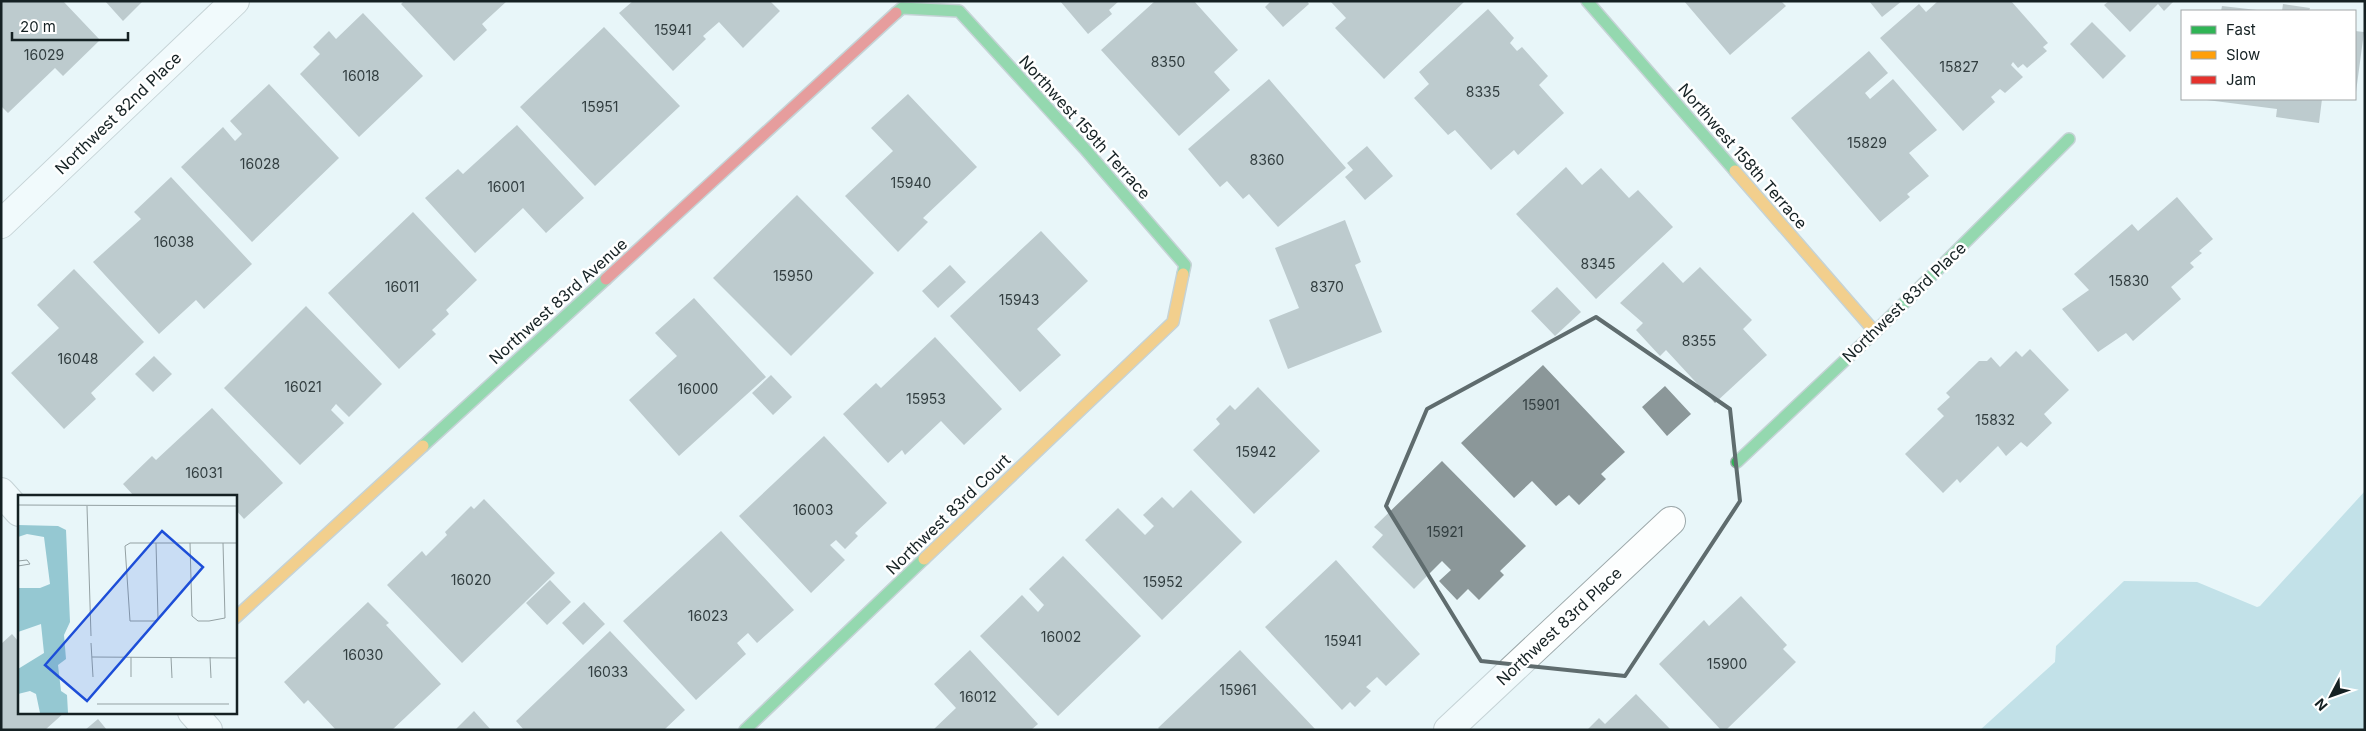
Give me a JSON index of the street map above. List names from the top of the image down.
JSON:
{
  "streets": {
    "street": [
      "Northwest 82nd Place",
      "Northwest 159th Terrace",
      "Northwest 158th Terrace",
      "Northwest 83rd Avenue",
      "Northwest 83rd Place",
      "Northwest 83rd Court"
    ]
  },
  "crossings": [
    ["Northwest 159th Terrace", "Northwest 83rd Avenue"],
    ["Northwest 159th Terrace", "Northwest 83rd Court"],
    ["Northwest 158th Terrace", "Northwest 83rd Place"]
  ],
  "house_numbers": [
    "15941",
    "16029",
    "8350",
    "15827",
    "16018",
    "8335",
    "15951",
    "15829",
    "8360",
    "16028",
    "15940",
    "16001",
    "16038",
    "8345",
    "15950",
    "15830",
    "16011",
    "8370",
    "15943",
    "8355",
    "16048",
    "16021",
    "16000",
    "15953",
    "15901",
    "15832",
    "15942",
    "16031",
    "16003",
    "15921",
    "16020",
    "15952",
    "16023",
    "16002",
    "15941",
    "16030",
    "15900",
    "16033",
    "15961",
    "16012"
  ],
  "legend": ["Fast", "Slow", "Jam"],
  "scale_bar": "20 m",
  "north": "bottom left"
}
